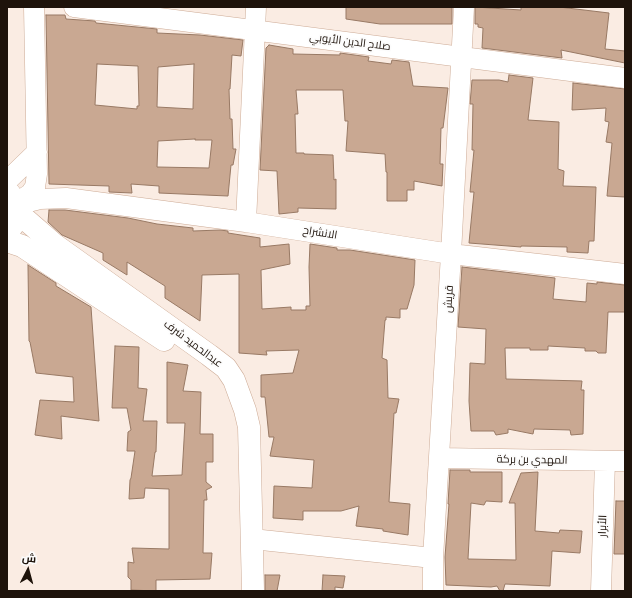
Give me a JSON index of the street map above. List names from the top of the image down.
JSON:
{
  "streets": {
    "main road": ["عبدالحميد شرف"],
    "street": [
      "صلاح الدين الأيوبي",
      "الانشراح",
      "قريش",
      "المهدي بن بركة",
      "الأبرار"
    ]
  },
  "crossings": [
    ["صلاح الدين الأيوبي", "قريش"],
    ["الانشراح", "قريش"],
    ["الانشراح", "عبدالحميد شرف"],
    ["قريش", "المهدي بن بركة"],
    ["المهدي بن بركة", "الأبرار"]
  ],
  "north": "top"
}
